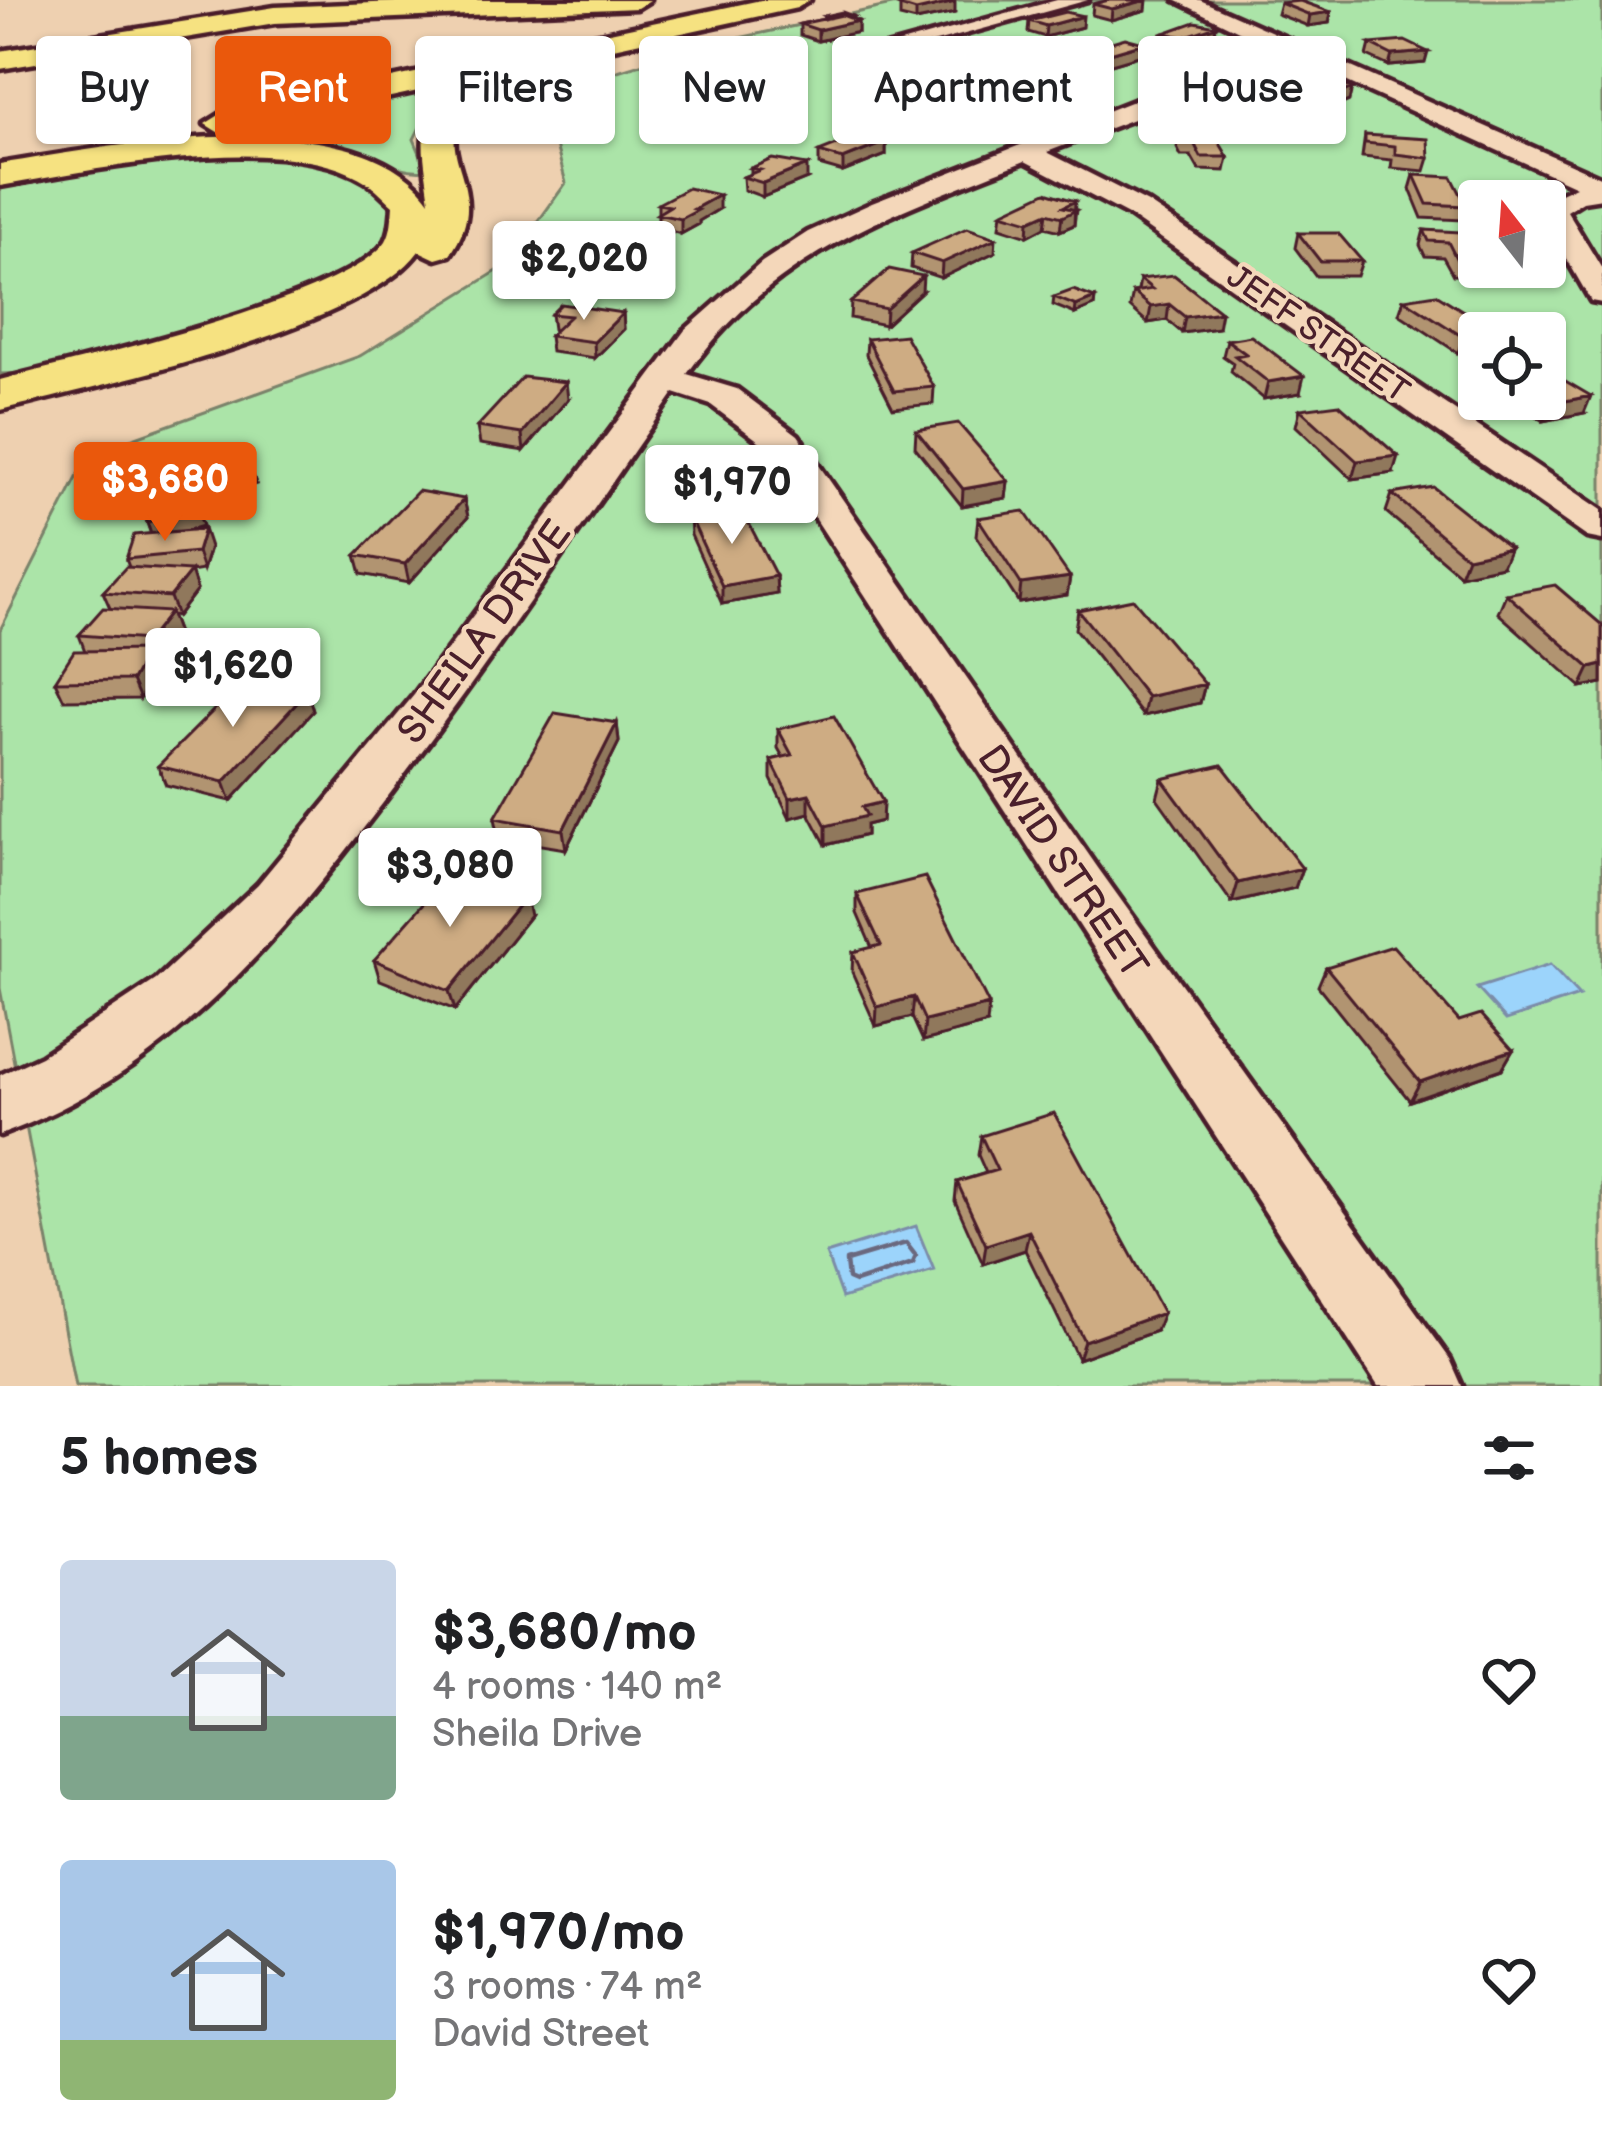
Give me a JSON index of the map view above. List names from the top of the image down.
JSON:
{
  "streets": {
    "street": ["JEFF STREET", "SHEILA DRIVE", "DAVID STREET"]
  },
  "crossings": [
    ["JEFF STREET", "SHEILA DRIVE"],
    ["SHEILA DRIVE", "DAVID STREET"]
  ],
  "north": "top",
  "page": {
    "chip": [
      "Buy",
      "Rent",
      "Filters",
      "New",
      "Apartment",
      "House"
    ],
    "price": [
      "$2,020",
      "$3,680",
      "$1,970",
      "$1,620",
      "$3,080"
    ],
    "heading": "5 homes",
    "list": [
      {
        "name": "$3,680/mo",
        "note": "4 rooms · 140 m² · Sheila Drive"
      },
      {
        "name": "$1,970/mo",
        "note": "3 rooms · 74 m² · David Street"
      }
    ]
  }
}
